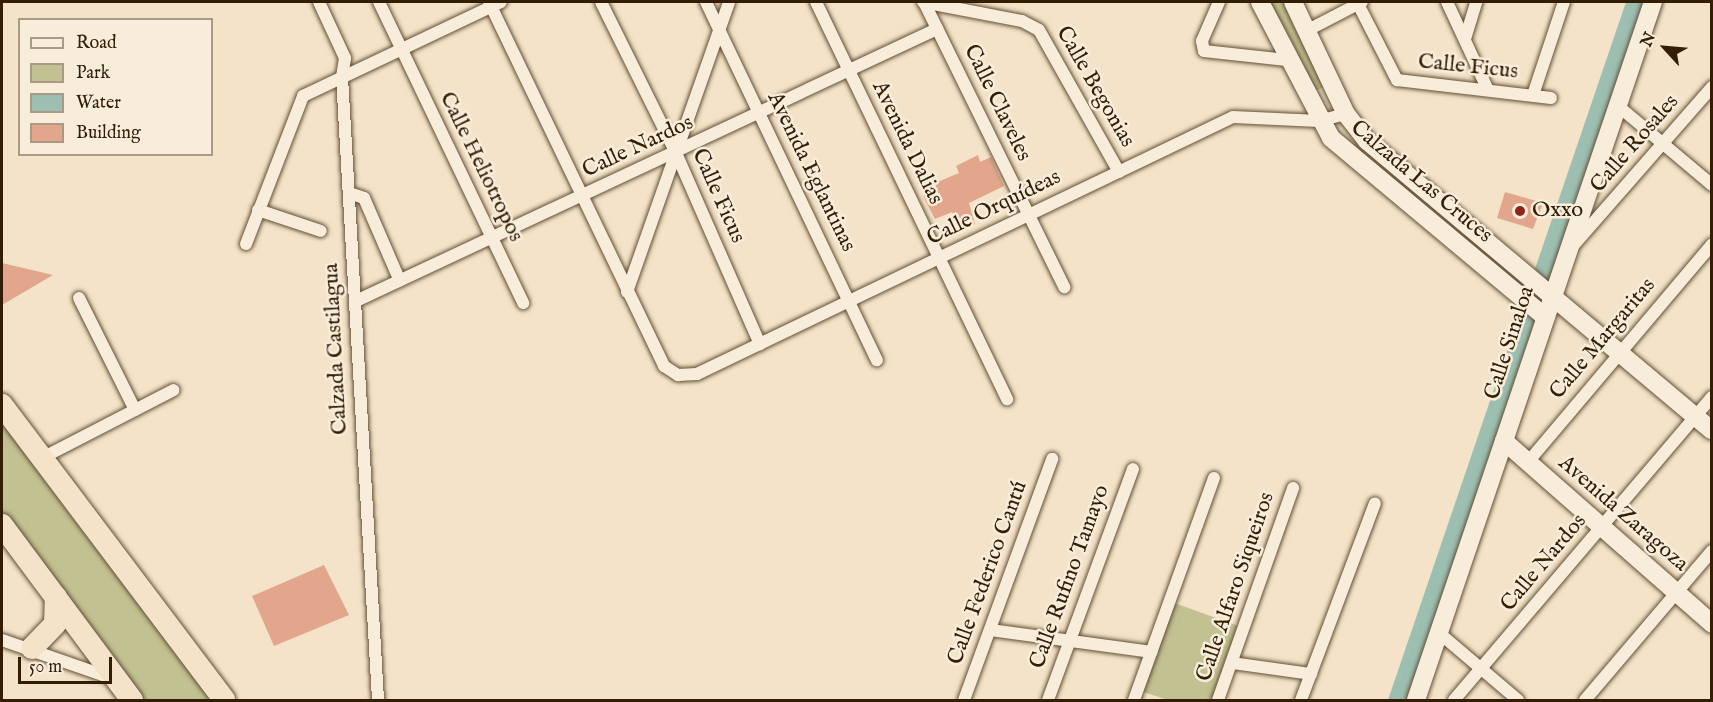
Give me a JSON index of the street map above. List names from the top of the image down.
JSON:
{
  "streets": {
    "street": [
      "Calle Ficus",
      "Calle Begonias",
      "Calle Claveles",
      "Avenida Dalias",
      "Calle Rosales",
      "Calle Nardos",
      "Calle Heliotropos",
      "Avenida Eglantinas",
      "Calzada Las Cruces",
      "Calle Orquídeas",
      "Calle Margaritas",
      "Calle Sinaloa",
      "Calzada Castilagua",
      "Avenida Zaragoza",
      "Calle Federico Cantú",
      "Calle Rufino Tamayo",
      "Calle Alfaro Siqueiros"
    ]
  },
  "crossings": [
    ["Calle Ficus", "Calle Nardos"],
    ["Calle Ficus", "Calle Orquídeas"],
    ["Calle Begonias", "Calle Claveles"],
    ["Calle Begonias", "Calle Orquídeas"],
    ["Calle Claveles", "Calle Nardos"],
    ["Calle Claveles", "Calle Orquídeas"],
    ["Avenida Dalias", "Calle Nardos"],
    ["Avenida Dalias", "Calle Orquídeas"],
    ["Calle Rosales", "Calle Sinaloa"],
    ["Calle Nardos", "Calle Heliotropos"],
    ["Calle Nardos", "Avenida Eglantinas"],
    ["Calle Nardos", "Calzada Las Cruces"],
    ["Calle Nardos", "Calzada Castilagua"],
    ["Calle Nardos", "Avenida Zaragoza"],
    ["Avenida Eglantinas", "Calle Orquídeas"],
    ["Calzada Las Cruces", "Calle Orquídeas"],
    ["Calzada Las Cruces", "Calle Margaritas"],
    ["Calzada Las Cruces", "Calle Sinaloa"],
    ["Calle Margaritas", "Avenida Zaragoza"],
    ["Calle Sinaloa", "Avenida Zaragoza"]
  ],
  "places": ["Oxxo"],
  "legend": [
    "Road",
    "Park",
    "Water",
    "Building"
  ],
  "scale_bar": "50 m",
  "north": "top left"
}
